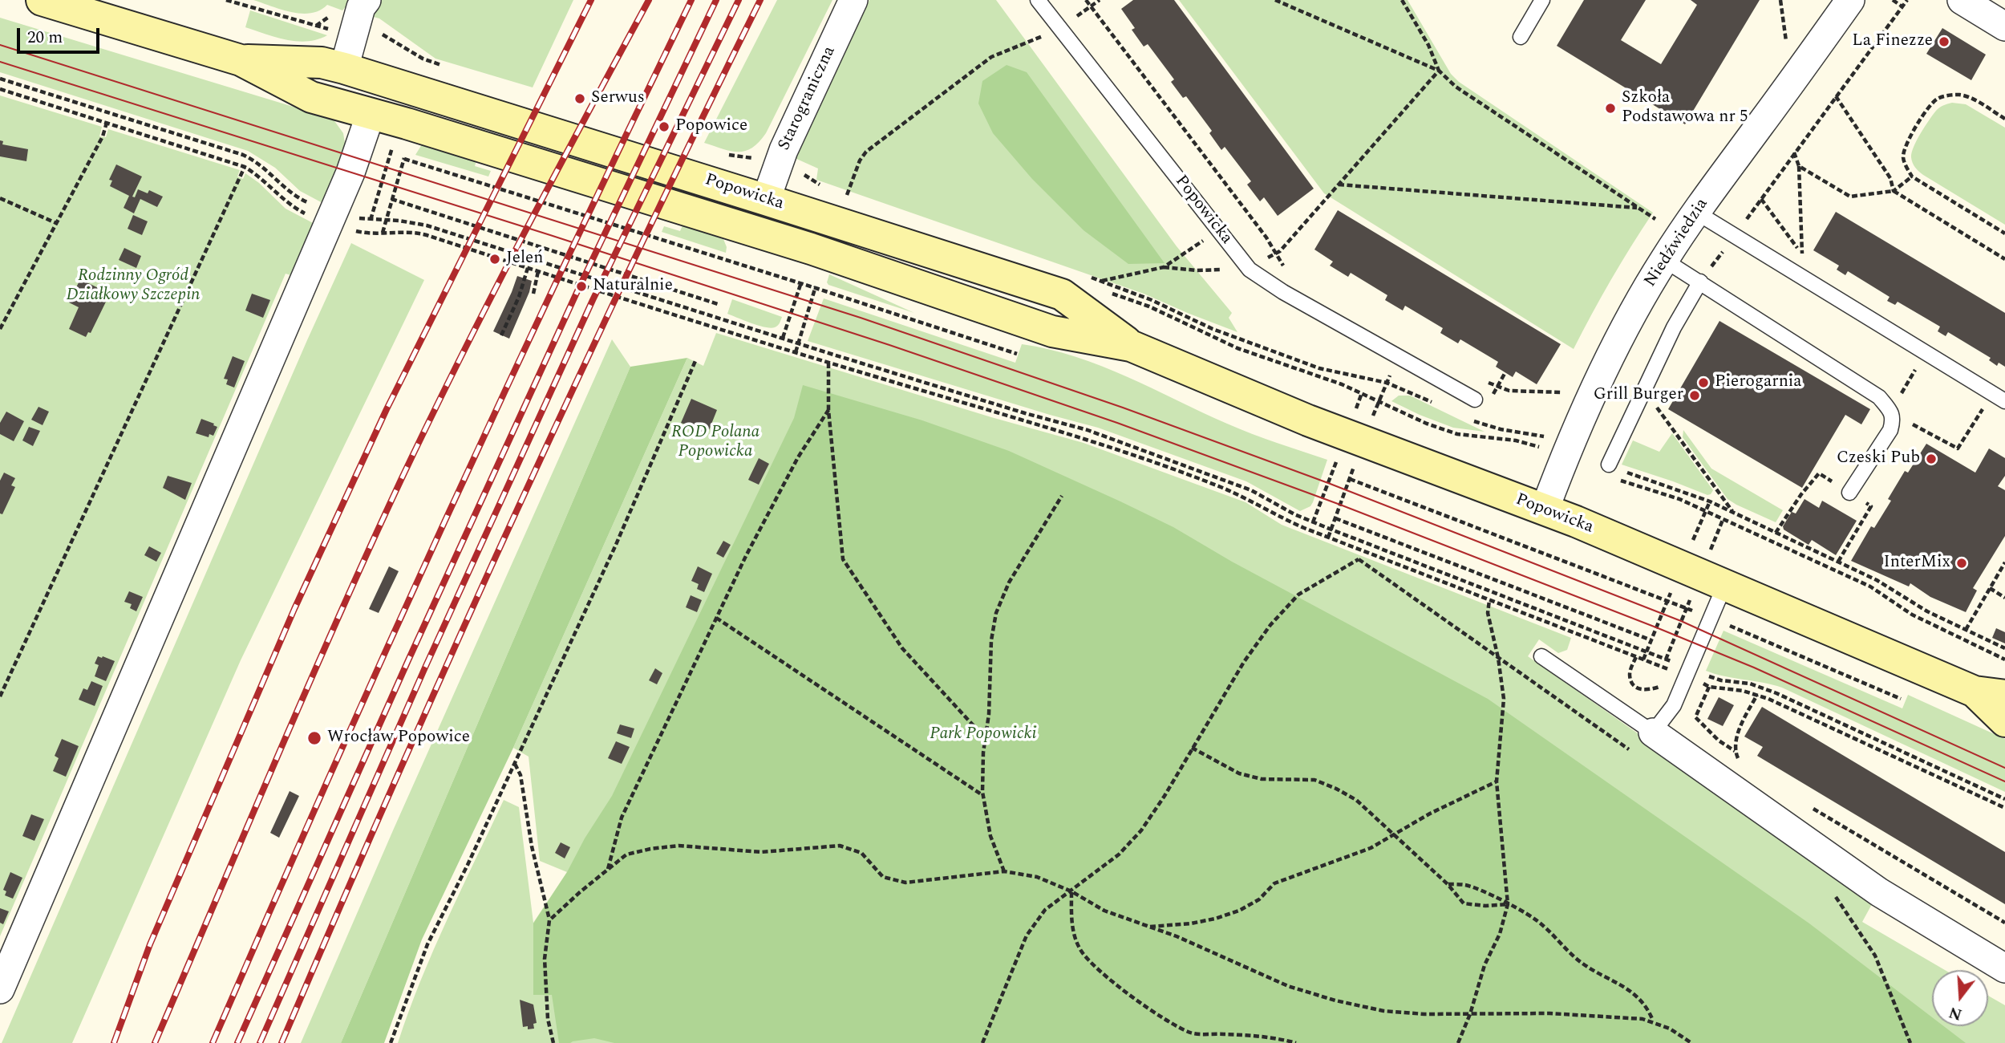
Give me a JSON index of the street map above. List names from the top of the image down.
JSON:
{
  "streets": {
    "street": ["Starograniczna", "Popowicka", "Niedźwiedzia"]
  },
  "crossings": [
    ["Starograniczna", "Popowicka"],
    ["Popowicka", "Niedźwiedzia"]
  ],
  "parks": ["Rodzinny Ogród Działkowy Szczepin", "ROD Polana Popowicka", "Park Popowicki"],
  "places": [
    "La Finezze",
    "Serwus",
    "Szkoła Podstawowa nr 5",
    "Popowice",
    "Jeleń",
    "Naturalnie",
    "Pierogarnia",
    "Grill Burger",
    "Czeski Pub",
    "InterMix",
    "Wrocław Popowice"
  ],
  "scale_bar": "20 m",
  "north": "bottom"
}
